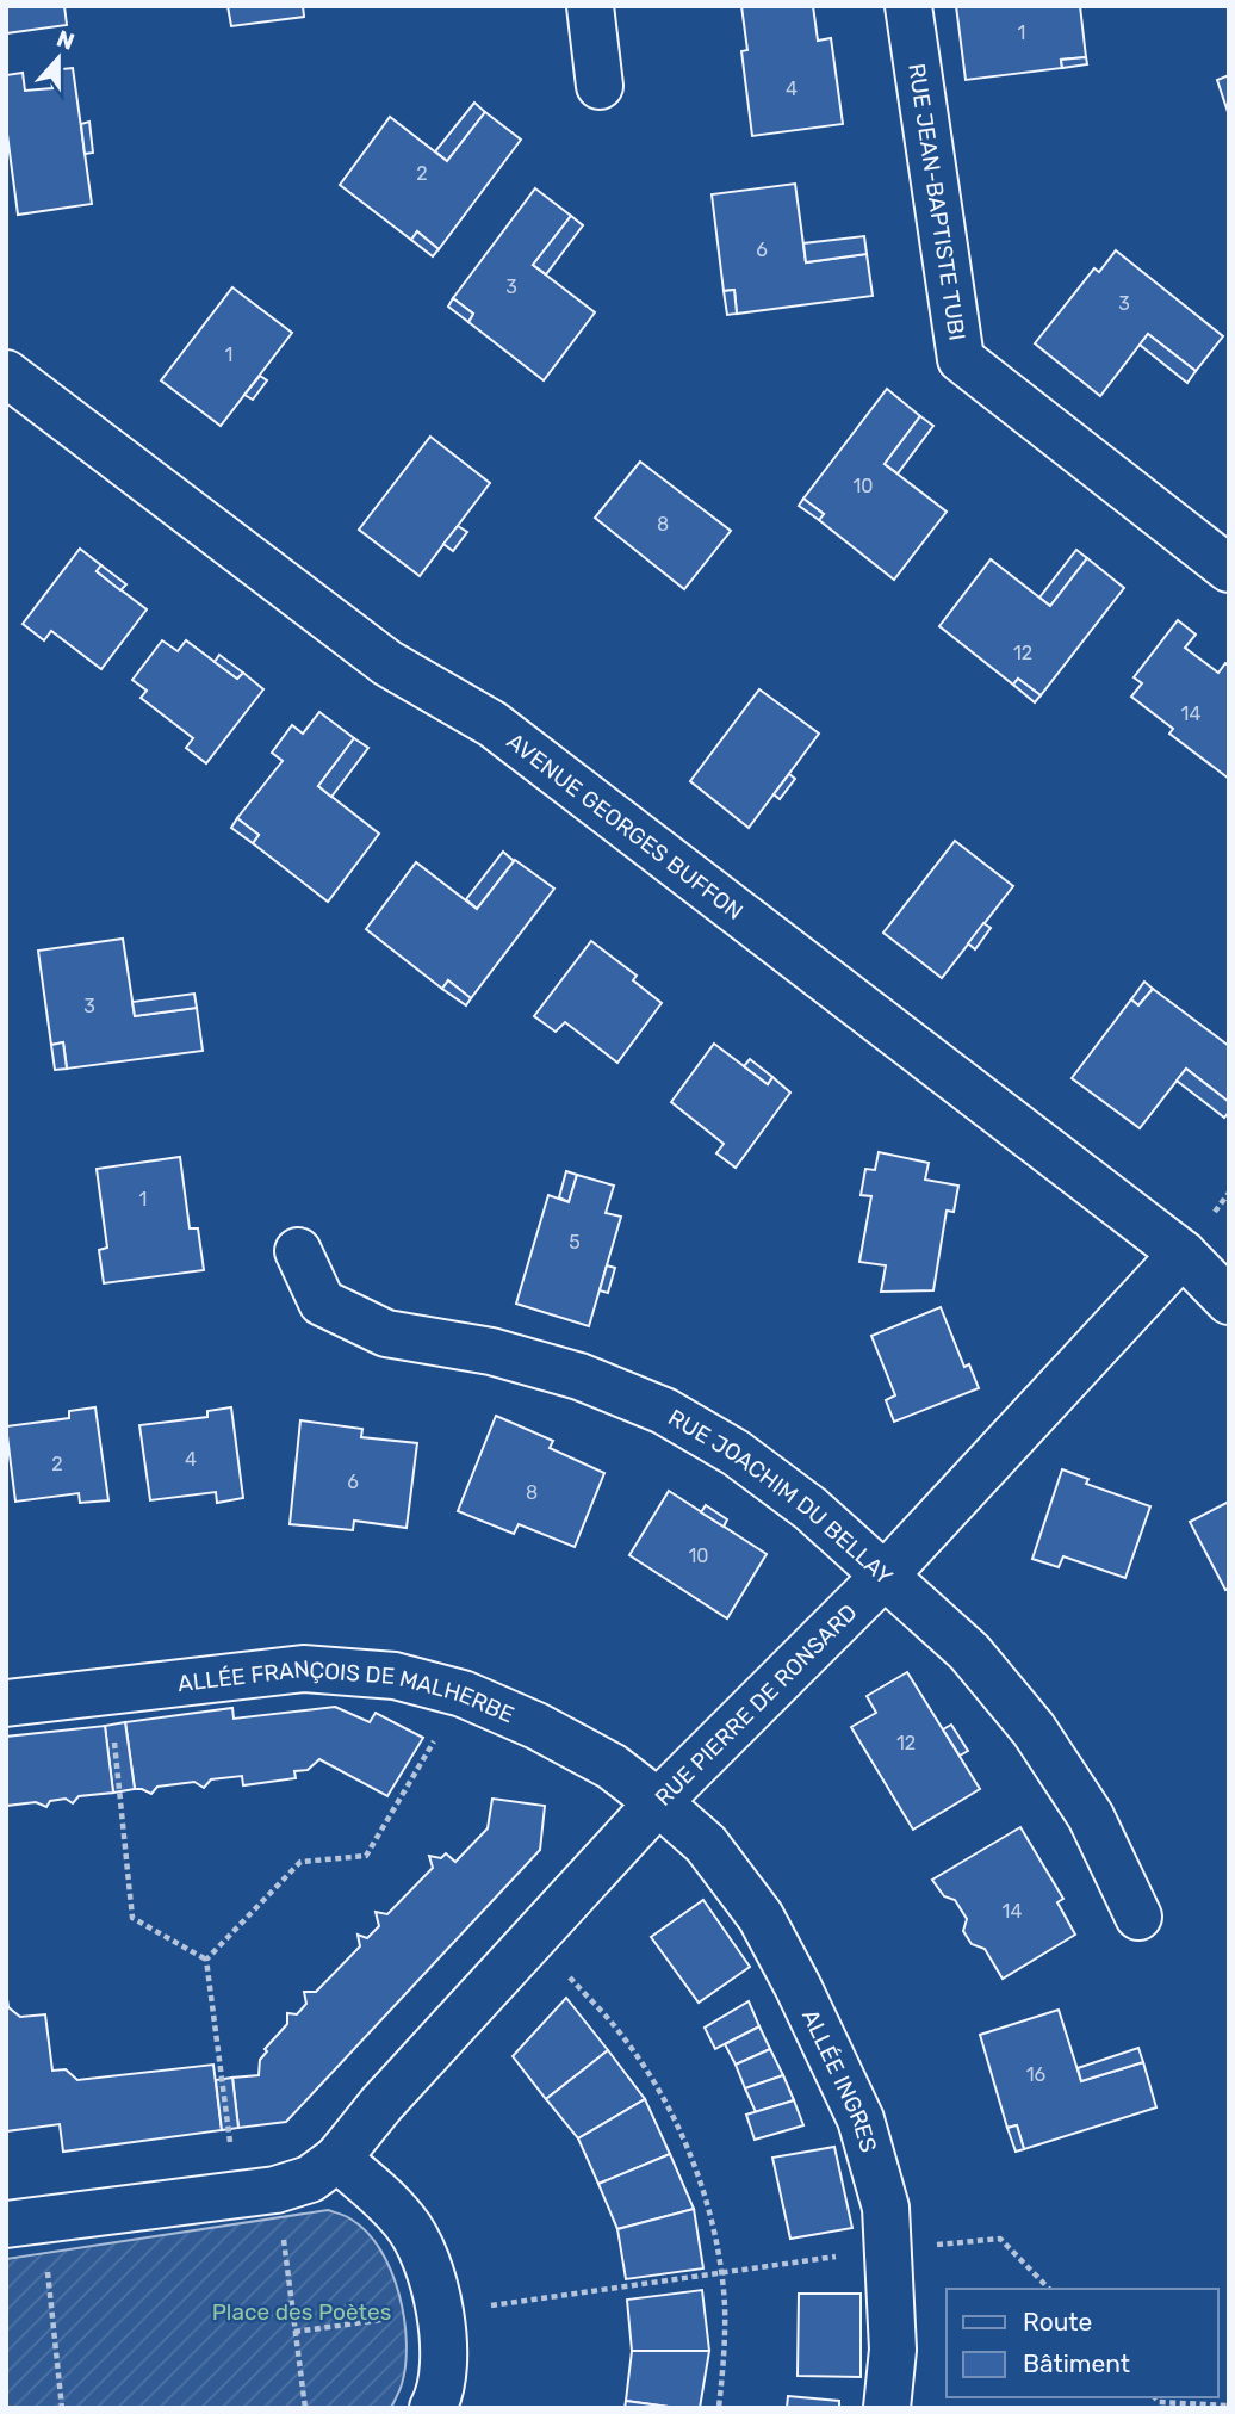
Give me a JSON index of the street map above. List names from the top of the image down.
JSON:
{
  "streets": {
    "street": [
      "RUE JEAN-BAPTISTE TUBI",
      "AVENUE GEORGES BUFFON",
      "RUE JOACHIM DU BELLAY",
      "ALLÉE FRANÇOIS DE MALHERBE",
      "RUE PIERRE DE RONSARD",
      "ALLÉE INGRES"
    ]
  },
  "crossings": [
    ["AVENUE GEORGES BUFFON", "RUE PIERRE DE RONSARD"],
    ["RUE JOACHIM DU BELLAY", "RUE PIERRE DE RONSARD"],
    ["ALLÉE FRANÇOIS DE MALHERBE", "RUE PIERRE DE RONSARD"],
    ["ALLÉE FRANÇOIS DE MALHERBE", "ALLÉE INGRES"],
    ["RUE PIERRE DE RONSARD", "ALLÉE INGRES"]
  ],
  "parks": ["Place des Poètes"],
  "house_numbers": [
    "1",
    "4",
    "2",
    "6",
    "3",
    "3",
    "1",
    "10",
    "8",
    "12",
    "14",
    "3",
    "1",
    "5",
    "4",
    "2",
    "6",
    "8",
    "10",
    "12",
    "14",
    "16"
  ],
  "legend": ["Route", "Bâtiment"],
  "north": "top"
}
